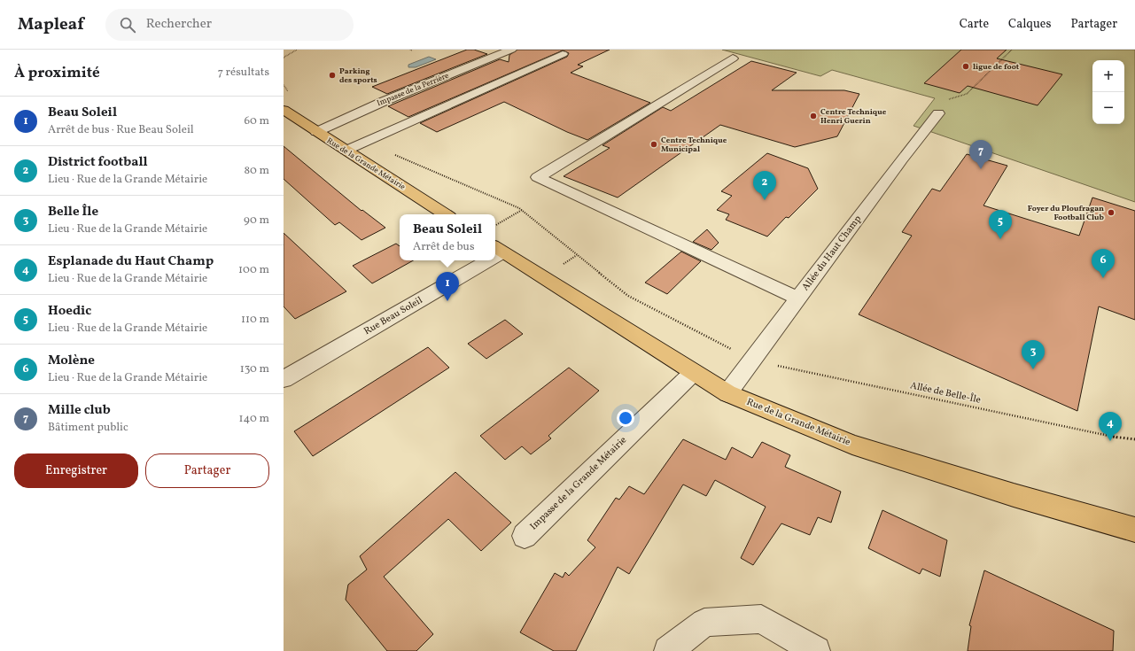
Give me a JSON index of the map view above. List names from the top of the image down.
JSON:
{
  "streets": {
    "main road": ["Rue de la Grande Métairie"],
    "street": [
      "Impasse de la Perrière",
      "Allée du Haut Champ",
      "Rue Beau Soleil",
      "Impasse de la Grande Métairie"
    ],
    "path": ["Allée de Belle-Île"]
  },
  "crossings": [
    ["Impasse de la Perrière", "Rue de la Grande Métairie"],
    ["Rue de la Grande Métairie", "Allée du Haut Champ"],
    ["Rue de la Grande Métairie", "Impasse de la Grande Métairie"],
    ["Allée du Haut Champ", "Allée de Belle-Île"]
  ],
  "places": [
    "ligue de foot",
    "Parking des sports",
    "Centre Technique Henri Guerin",
    "Centre Technique Municipal",
    "Foyer du Ploufragan Football Club"
  ],
  "page": {
    "header": "Mapleaf",
    "search": "Rechercher",
    "nav": ["Carte", "Calques", "Partager"],
    "heading": ["À proximité", "7 résultats"],
    "map_buttons": ["+", "−"],
    "list": [
      {
        "mark": "1",
        "name": "Beau Soleil",
        "note": "Arrêt de bus · Rue Beau Soleil",
        "value": "60 m"
      },
      {
        "mark": "2",
        "name": "District football",
        "note": "Lieu · Rue de la Grande Métairie",
        "value": "80 m"
      },
      {
        "mark": "3",
        "name": "Belle Île",
        "note": "Lieu · Rue de la Grande Métairie",
        "value": "90 m"
      },
      {
        "mark": "4",
        "name": "Esplanade du Haut Champ",
        "note": "Lieu · Rue de la Grande Métairie",
        "value": "100 m"
      },
      {
        "mark": "5",
        "name": "Hoedic",
        "note": "Lieu · Rue de la Grande Métairie",
        "value": "110 m"
      },
      {
        "mark": "6",
        "name": "Molène",
        "note": "Lieu · Rue de la Grande Métairie",
        "value": "130 m"
      },
      {
        "mark": "7",
        "name": "Mille club",
        "note": "Bâtiment public",
        "value": "140 m"
      }
    ],
    "pins": [
      "7",
      "2",
      "5",
      "6",
      "1",
      "3",
      "4"
    ],
    "popup": ["Beau Soleil", "Arrêt de bus"],
    "buttons": ["Enregistrer", "Partager"]
  }
}
